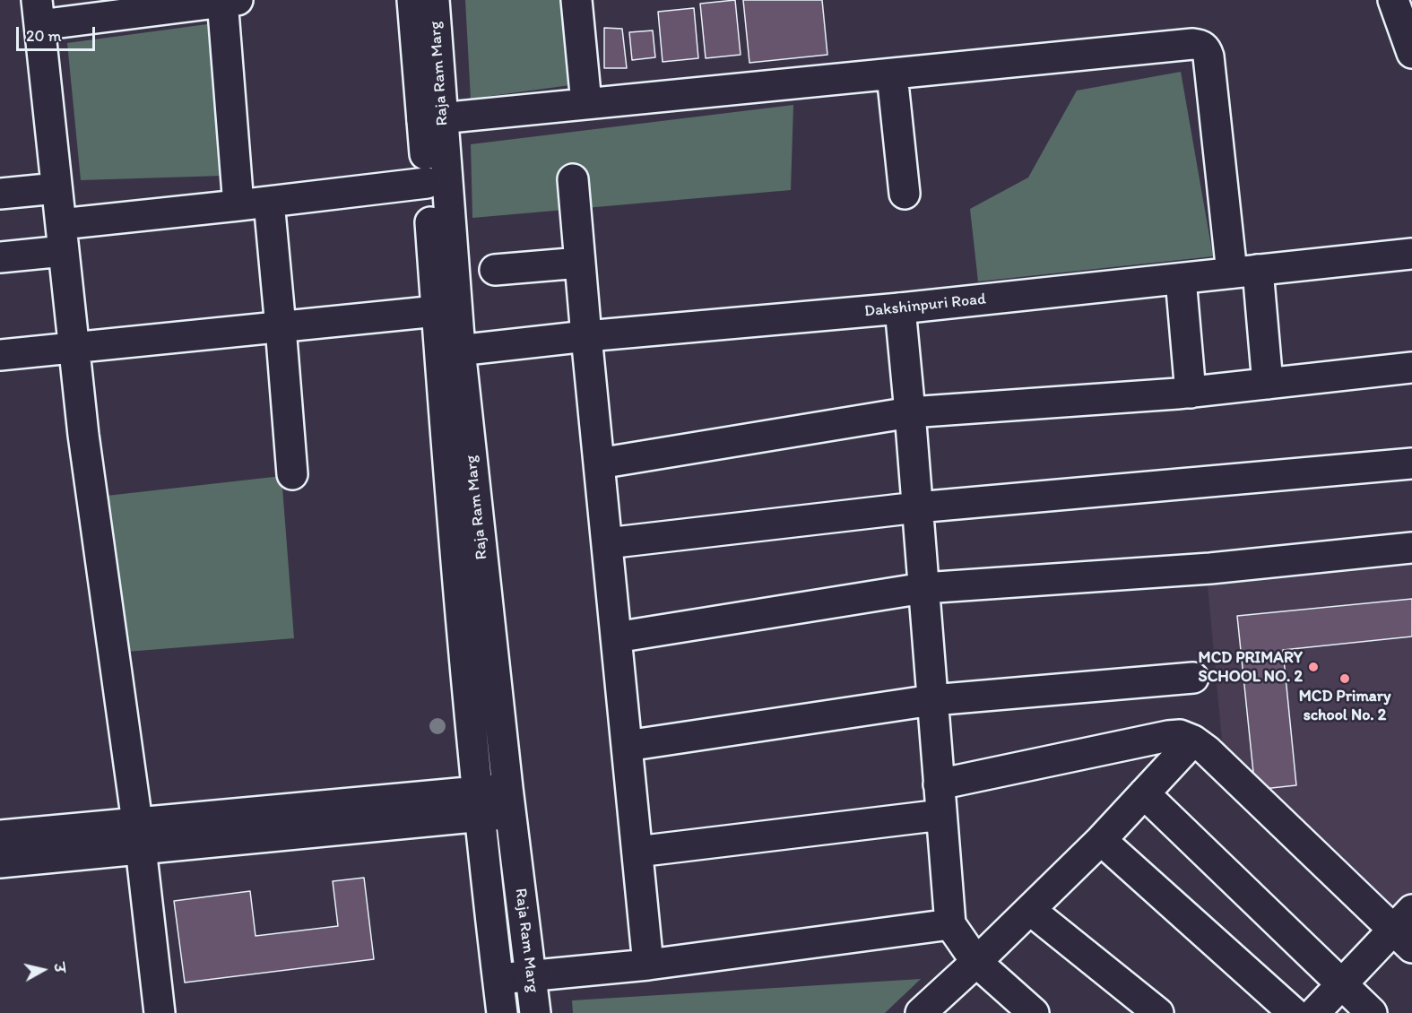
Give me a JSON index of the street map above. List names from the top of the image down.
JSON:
{
  "streets": {
    "street": ["Raja Ram Marg", "Dakshinpuri Road"]
  },
  "crossings": [
    ["Raja Ram Marg", "Dakshinpuri Road"]
  ],
  "places": ["MCD PRIMARY SCHOOL NO. 2", "MCD Primary school No. 2"],
  "scale_bar": "20 m",
  "north": "right"
}
